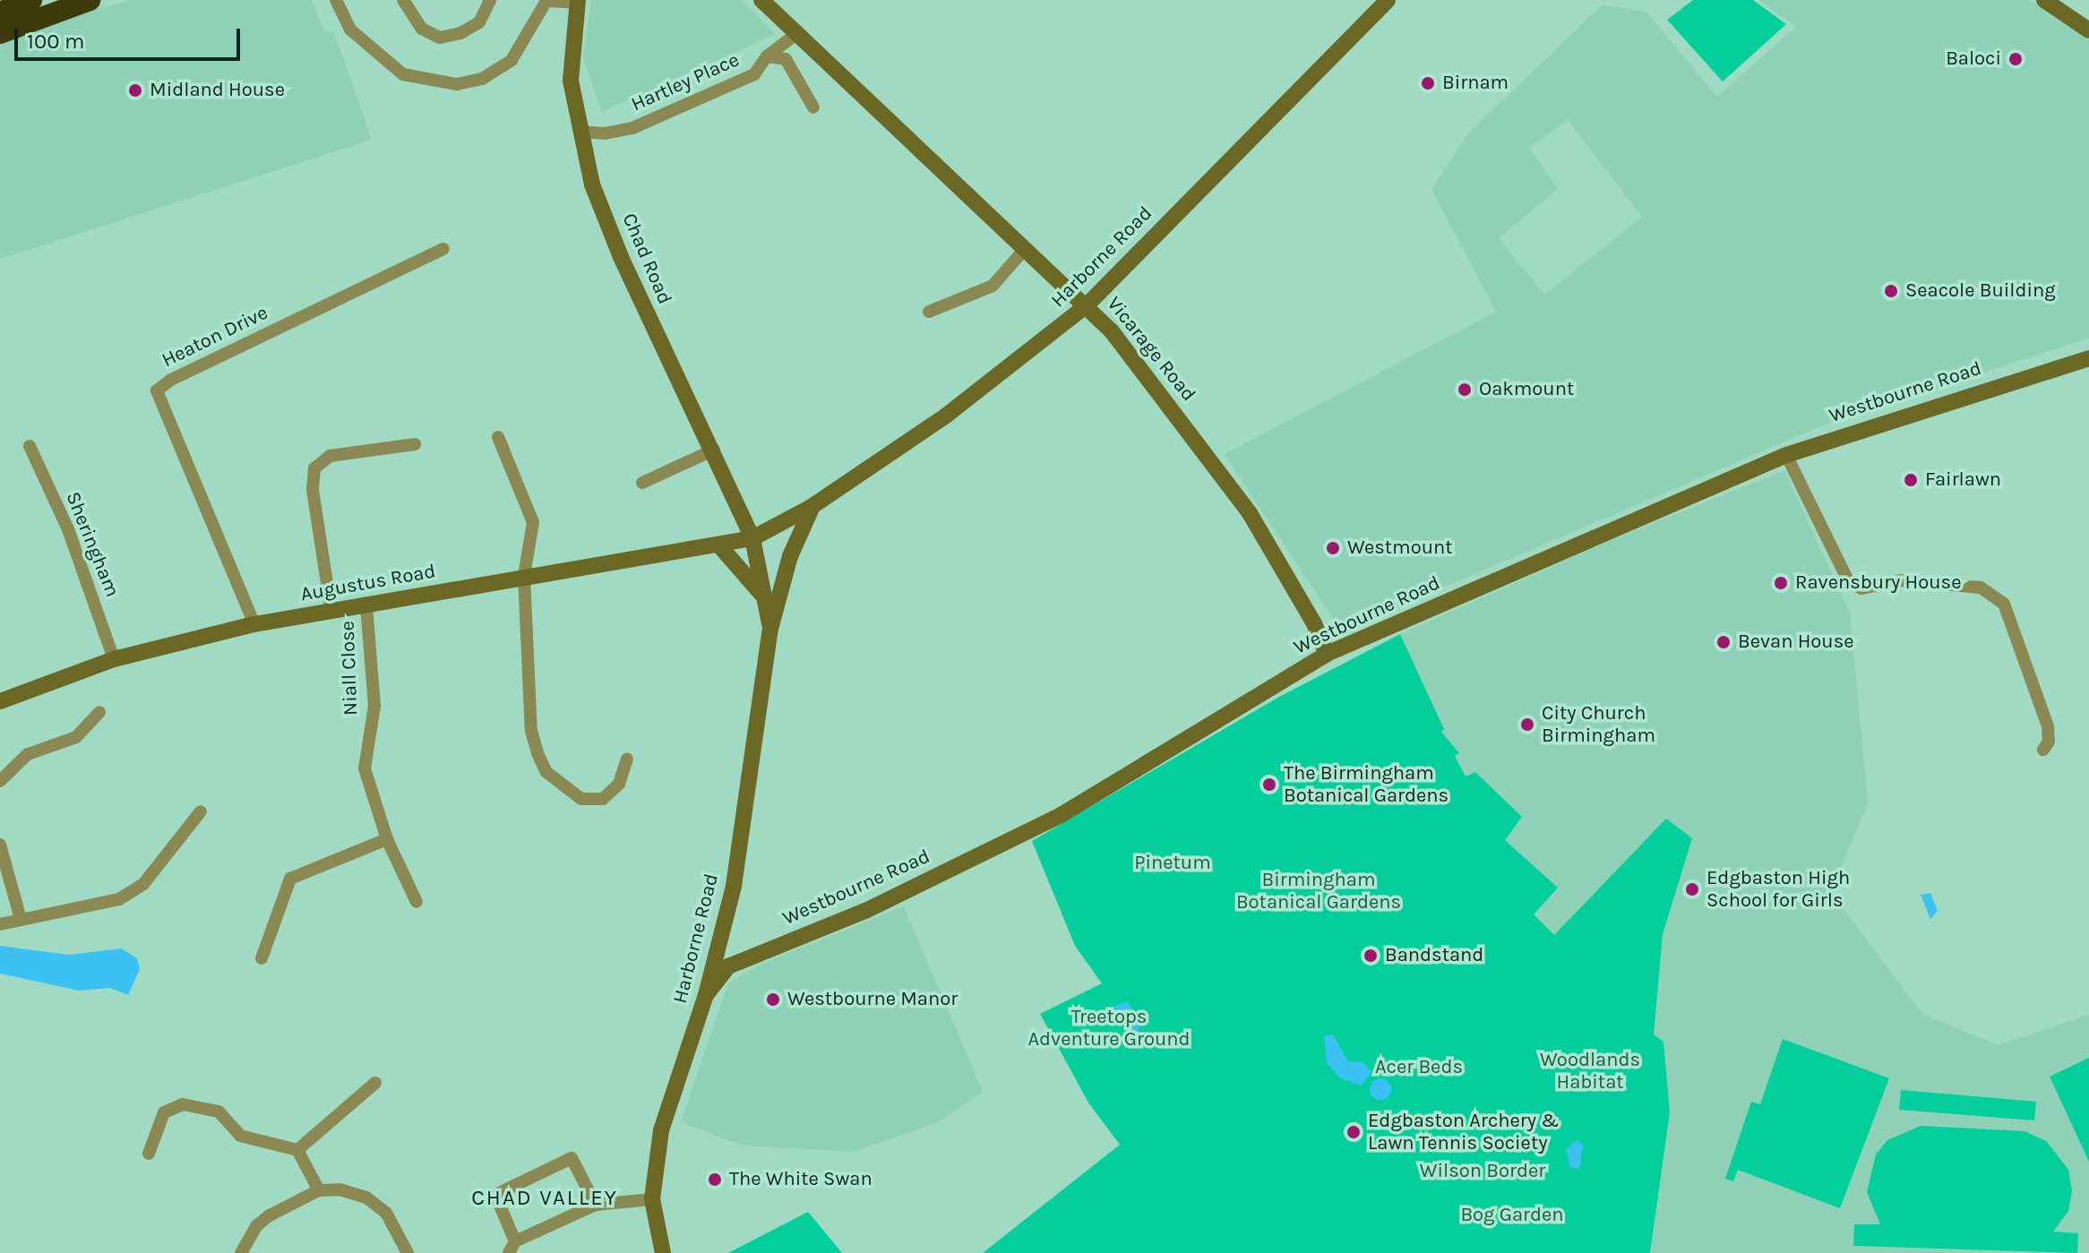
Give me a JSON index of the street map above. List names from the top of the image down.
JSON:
{
  "streets": {
    "main road": [
      "Harborne Road",
      "Chad Road",
      "Vicarage Road",
      "Westbourne Road",
      "Augustus Road"
    ],
    "street": [
      "Hartley Place",
      "Heaton Drive",
      "Sheringham",
      "Niall Close"
    ]
  },
  "crossings": [
    ["Hartley Place", "Chad Road"],
    ["Harborne Road", "Chad Road"],
    ["Harborne Road", "Vicarage Road"],
    ["Harborne Road", "Westbourne Road"],
    ["Harborne Road", "Augustus Road"],
    ["Chad Road", "Augustus Road"],
    ["Heaton Drive", "Augustus Road"],
    ["Vicarage Road", "Westbourne Road"],
    ["Sheringham", "Augustus Road"],
    ["Augustus Road", "Niall Close"]
  ],
  "districts": ["CHAD VALLEY"],
  "parks": [
    "Pinetum",
    "Birmingham Botanical Gardens",
    "Treetops Adventure Ground",
    "Woodlands Habitat",
    "Acer Beds",
    "Wilson Border",
    "Bog Garden"
  ],
  "places": [
    "Baloci",
    "Birnam",
    "Midland House",
    "Seacole Building",
    "Oakmount",
    "Fairlawn",
    "Westmount",
    "Ravensbury House",
    "Bevan House",
    "City Church Birmingham",
    "The Birmingham Botanical Gardens",
    "Edgbaston High School for Girls",
    "Bandstand",
    "Westbourne Manor",
    "Edgbaston Archery & Lawn Tennis Society",
    "The White Swan"
  ],
  "scale_bar": "100 m"
}
